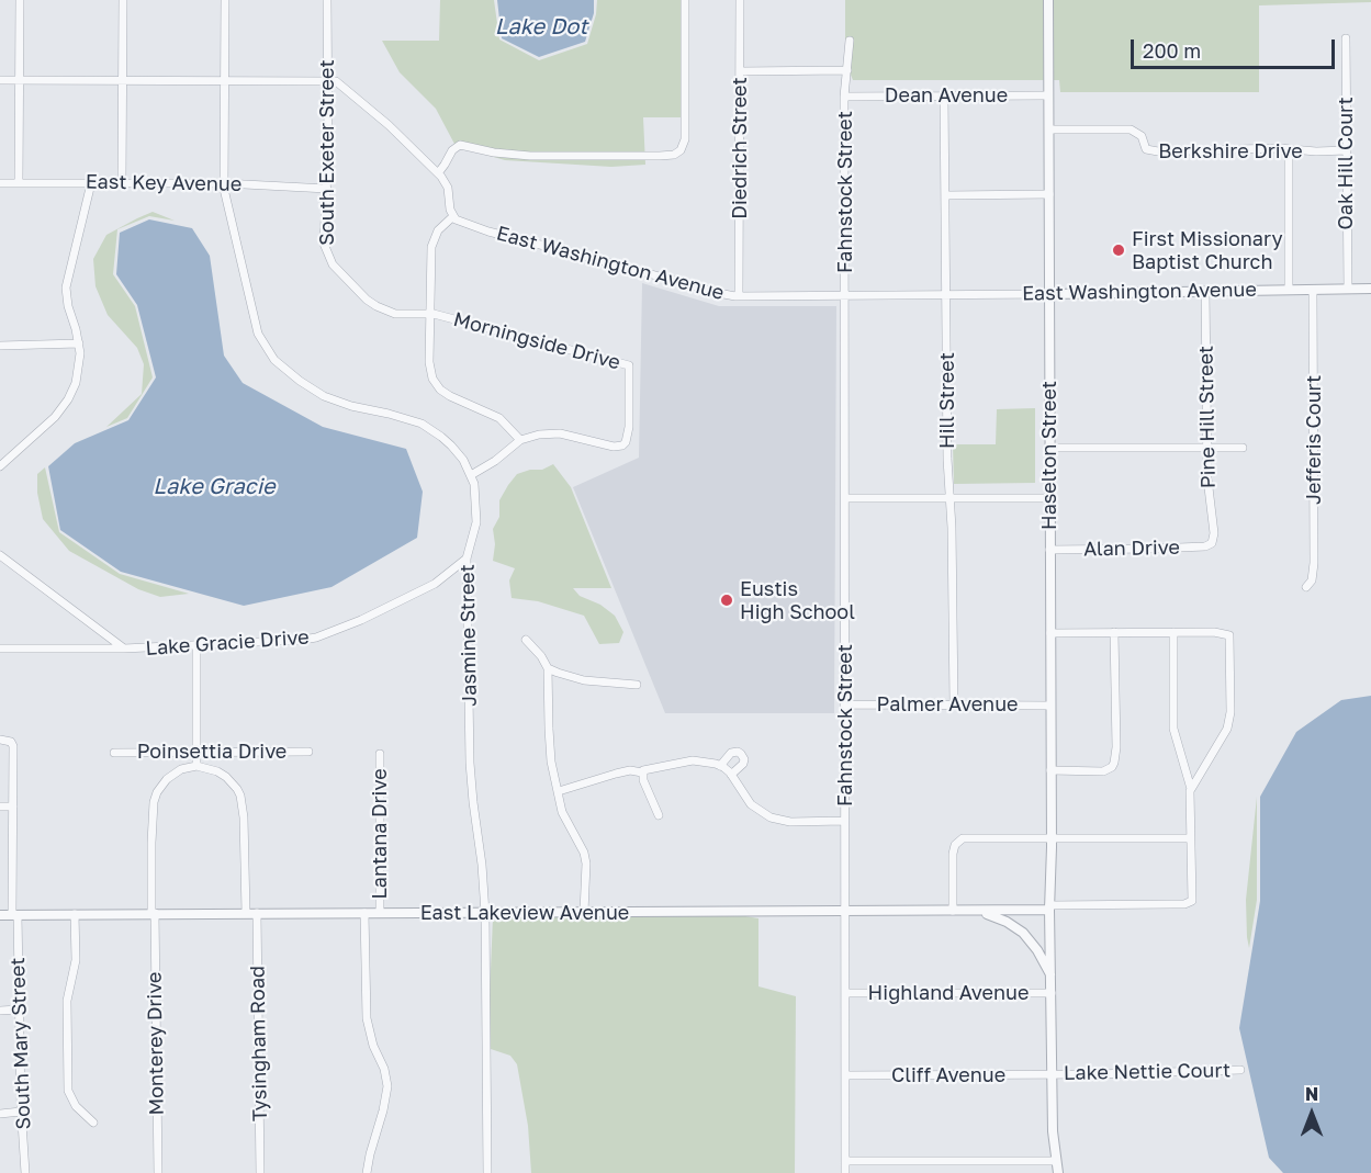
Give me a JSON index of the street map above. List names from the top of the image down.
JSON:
{
  "streets": {
    "street": [
      "Dean Avenue",
      "Diedrich Street",
      "Berkshire Drive",
      "South Exeter Street",
      "Oak Hill Court",
      "East Key Avenue",
      "Fahnstock Street",
      "East Washington Avenue",
      "Morningside Drive",
      "Hill Street",
      "Pine Hill Street",
      "Jefferis Court",
      "Haselton Street",
      "Alan Drive",
      "Jasmine Street",
      "Lake Gracie Drive",
      "Palmer Avenue",
      "Poinsettia Drive",
      "Lantana Drive",
      "East Lakeview Avenue",
      "Highland Avenue",
      "South Mary Street",
      "Monterey Drive",
      "Tysingham Road",
      "Lake Nettie Court",
      "Cliff Avenue"
    ]
  },
  "crossings": [
    ["Dean Avenue", "Fahnstock Street"],
    ["Dean Avenue", "Hill Street"],
    ["Dean Avenue", "Haselton Street"],
    ["Diedrich Street", "East Washington Avenue"],
    ["Berkshire Drive", "Oak Hill Court"],
    ["Berkshire Drive", "Haselton Street"],
    ["South Exeter Street", "East Key Avenue"],
    ["South Exeter Street", "Morningside Drive"],
    ["Oak Hill Court", "East Washington Avenue"],
    ["Fahnstock Street", "East Washington Avenue"],
    ["Fahnstock Street", "Palmer Avenue"],
    ["Fahnstock Street", "East Lakeview Avenue"],
    ["Fahnstock Street", "Highland Avenue"],
    ["Fahnstock Street", "Cliff Avenue"],
    ["East Washington Avenue", "Hill Street"],
    ["East Washington Avenue", "Pine Hill Street"],
    ["East Washington Avenue", "Jefferis Court"],
    ["East Washington Avenue", "Haselton Street"],
    ["Hill Street", "Palmer Avenue"],
    ["Pine Hill Street", "Alan Drive"],
    ["Haselton Street", "Alan Drive"],
    ["Haselton Street", "Palmer Avenue"],
    ["Haselton Street", "East Lakeview Avenue"],
    ["Haselton Street", "Highland Avenue"],
    ["Haselton Street", "Lake Nettie Court"],
    ["Haselton Street", "Cliff Avenue"],
    ["Jasmine Street", "Lake Gracie Drive"],
    ["Jasmine Street", "East Lakeview Avenue"],
    ["Lantana Drive", "East Lakeview Avenue"],
    ["East Lakeview Avenue", "South Mary Street"],
    ["East Lakeview Avenue", "Monterey Drive"],
    ["East Lakeview Avenue", "Tysingham Road"],
    ["Lake Nettie Court", "Cliff Avenue"]
  ],
  "water": ["Lake Dot", "Lake Gracie"],
  "places": ["First Missionary Baptist Church", "Eustis High School"],
  "scale_bar": "200 m",
  "north": "top"
}
